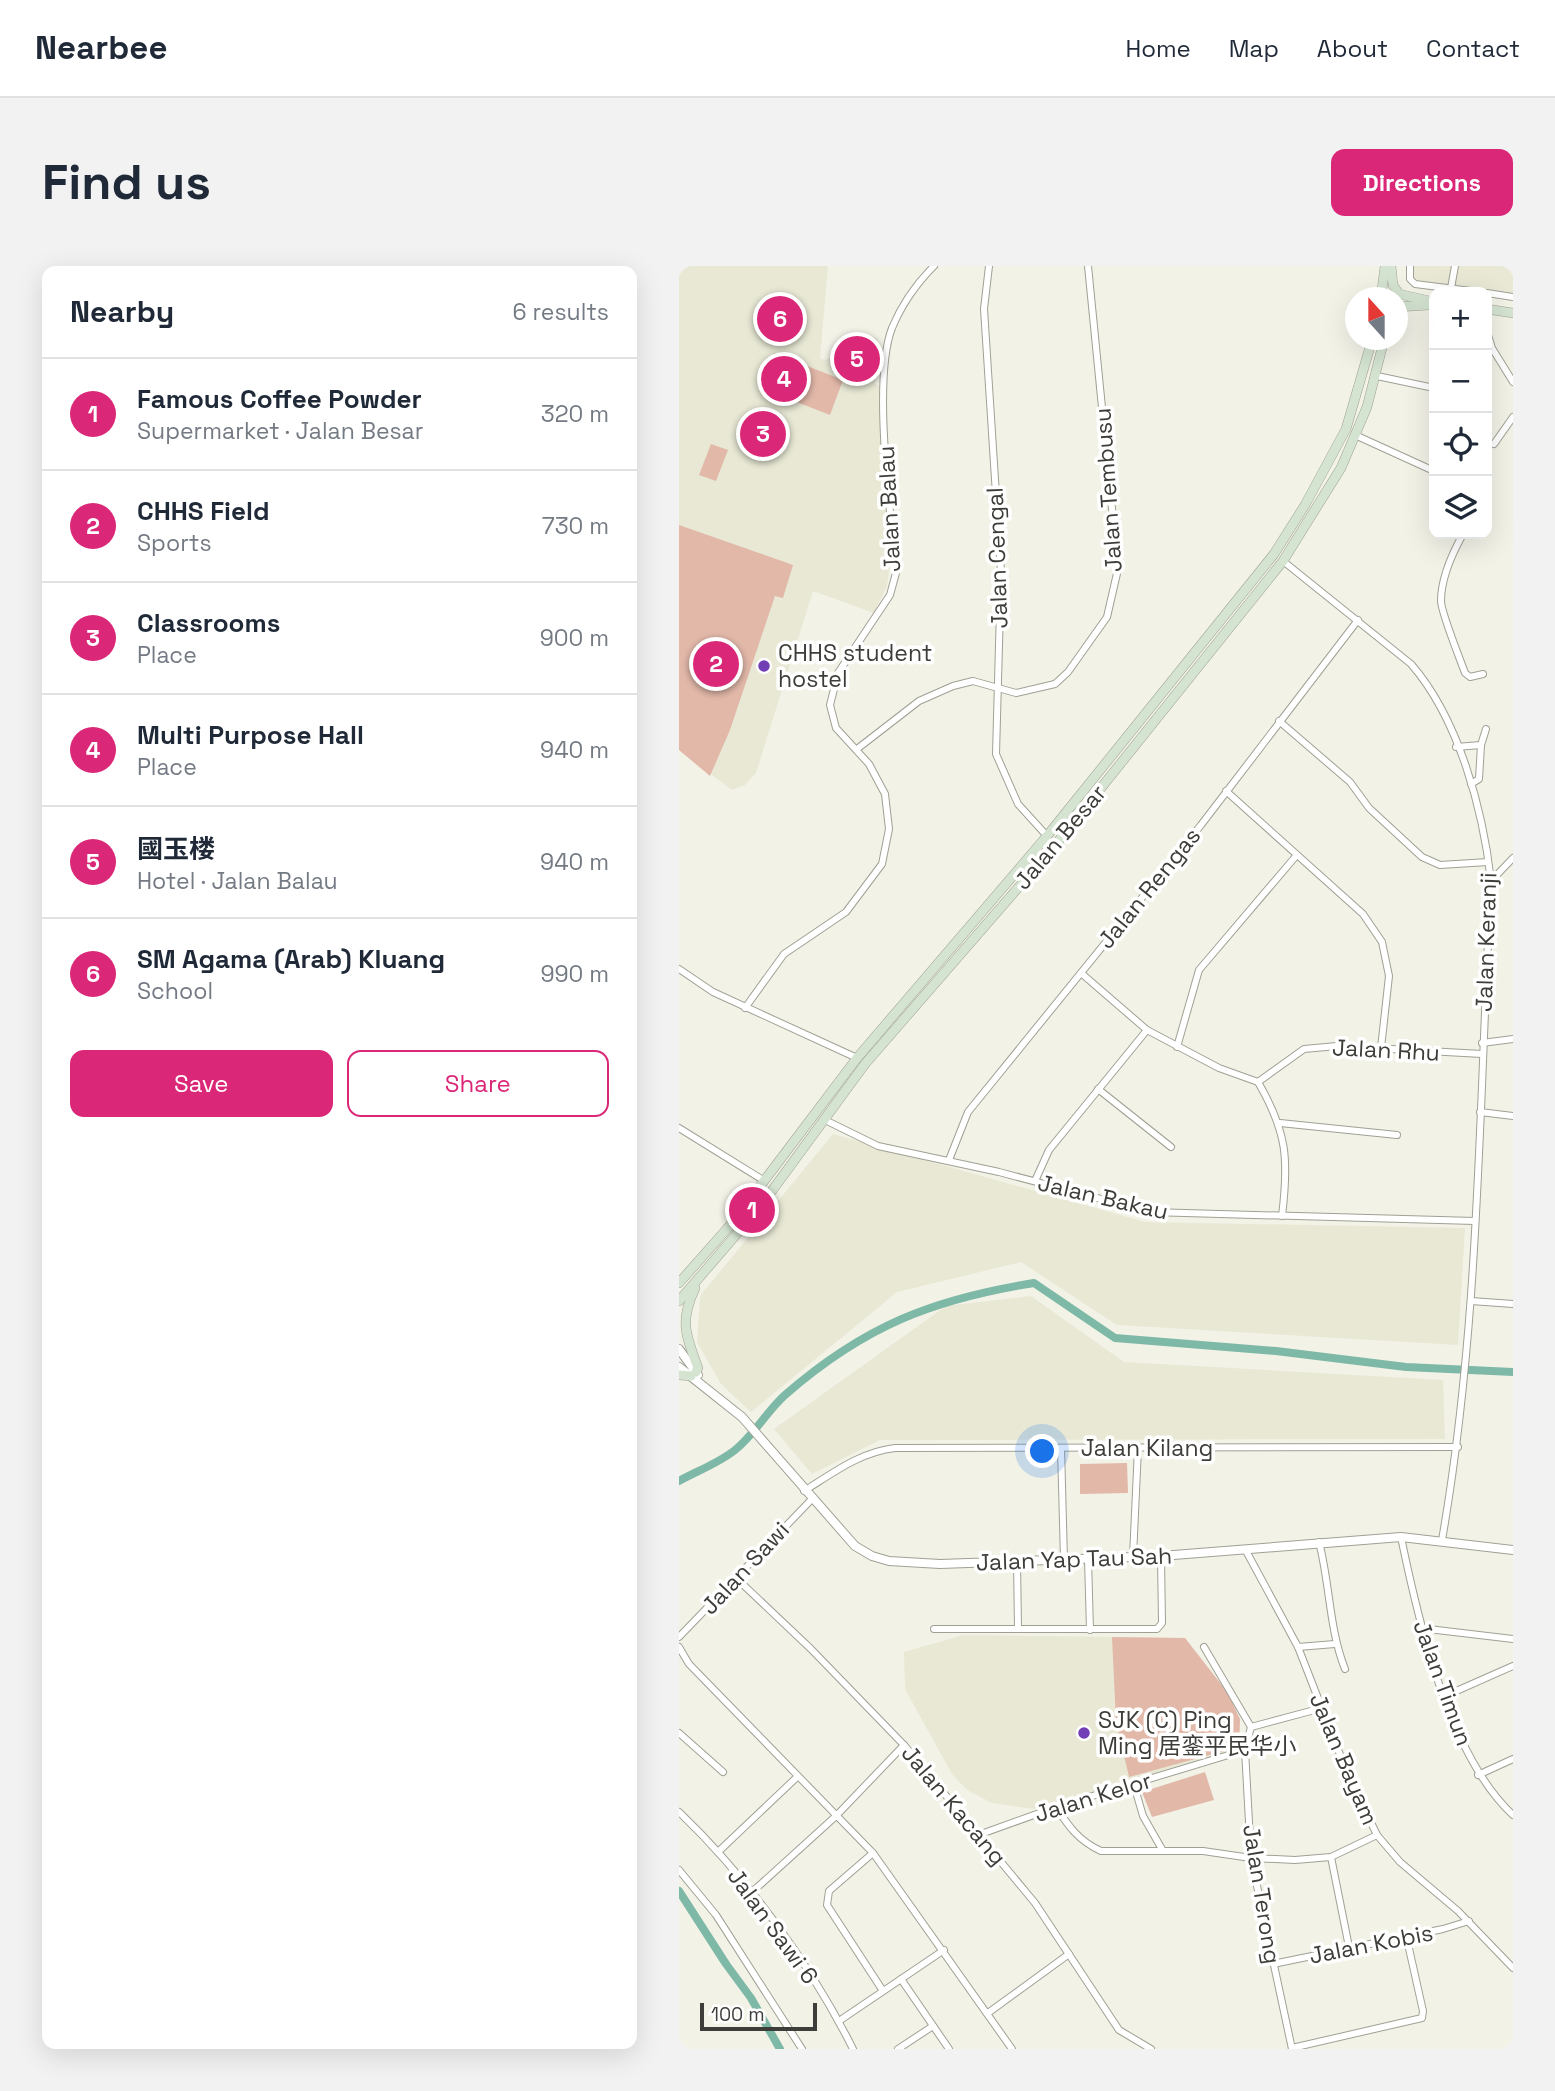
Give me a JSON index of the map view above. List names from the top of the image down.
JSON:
{
  "streets": {
    "main road": ["Jalan Besar"],
    "street": [
      "Jalan Tembusu",
      "Jalan Balau",
      "Jalan Cengal",
      "Jalan Rengas",
      "Jalan Keranji",
      "Jalan Rhu",
      "Jalan Bakau",
      "Jalan Kilang",
      "Jalan Yap Tau Sah",
      "Jalan Sawi",
      "Jalan Timun",
      "Jalan Bayam",
      "Jalan Kelor",
      "Jalan Kacang",
      "Jalan Terong",
      "Jalan Sawi 6",
      "Jalan Kobis"
    ]
  },
  "crossings": [
    ["Jalan Tembusu", "Jalan Balau"],
    ["Jalan Tembusu", "Jalan Cengal"],
    ["Jalan Cengal", "Jalan Besar"],
    ["Jalan Besar", "Jalan Keranji"],
    ["Jalan Besar", "Jalan Bakau"],
    ["Jalan Rengas", "Jalan Keranji"],
    ["Jalan Rengas", "Jalan Bakau"],
    ["Jalan Keranji", "Jalan Rhu"],
    ["Jalan Keranji", "Jalan Bakau"],
    ["Jalan Keranji", "Jalan Kilang"],
    ["Jalan Kilang", "Jalan Yap Tau Sah"],
    ["Jalan Yap Tau Sah", "Jalan Sawi"],
    ["Jalan Yap Tau Sah", "Jalan Timun"],
    ["Jalan Yap Tau Sah", "Jalan Bayam"],
    ["Jalan Sawi", "Jalan Kacang"],
    ["Jalan Bayam", "Jalan Kobis"],
    ["Jalan Kelor", "Jalan Kacang"],
    ["Jalan Kelor", "Jalan Terong"],
    ["Jalan Terong", "Jalan Kobis"]
  ],
  "places": ["CHHS student hostel", "SJK (C) Ping Ming 居銮平民华小"],
  "scale_bar": "100 m",
  "north": "top",
  "page": {
    "header": "Nearbee",
    "nav": [
      "Home",
      "Map",
      "About",
      "Contact"
    ],
    "buttons": [
      "Directions",
      ["Save", "Share"]
    ],
    "title": "Find us",
    "heading": ["Nearby", "6 results"],
    "map_buttons": ["+", "−"],
    "pins": [
      "6",
      "5",
      "4",
      "3",
      "2",
      "1"
    ],
    "list": [
      {
        "mark": "1",
        "name": "Famous Coffee Powder",
        "note": "Supermarket · Jalan Besar",
        "value": "320 m"
      },
      {
        "mark": "2",
        "name": "CHHS Field",
        "note": "Sports",
        "value": "730 m"
      },
      {
        "mark": "3",
        "name": "Classrooms",
        "note": "Place",
        "value": "900 m"
      },
      {
        "mark": "4",
        "name": "Multi Purpose Hall",
        "note": "Place",
        "value": "940 m"
      },
      {
        "mark": "5",
        "name": "國玉楼",
        "note": "Hotel · Jalan Balau",
        "value": "940 m"
      },
      {
        "mark": "6",
        "name": "SM Agama (Arab) Kluang",
        "note": "School",
        "value": "990 m"
      }
    ],
    "scale": "100 m"
  }
}
